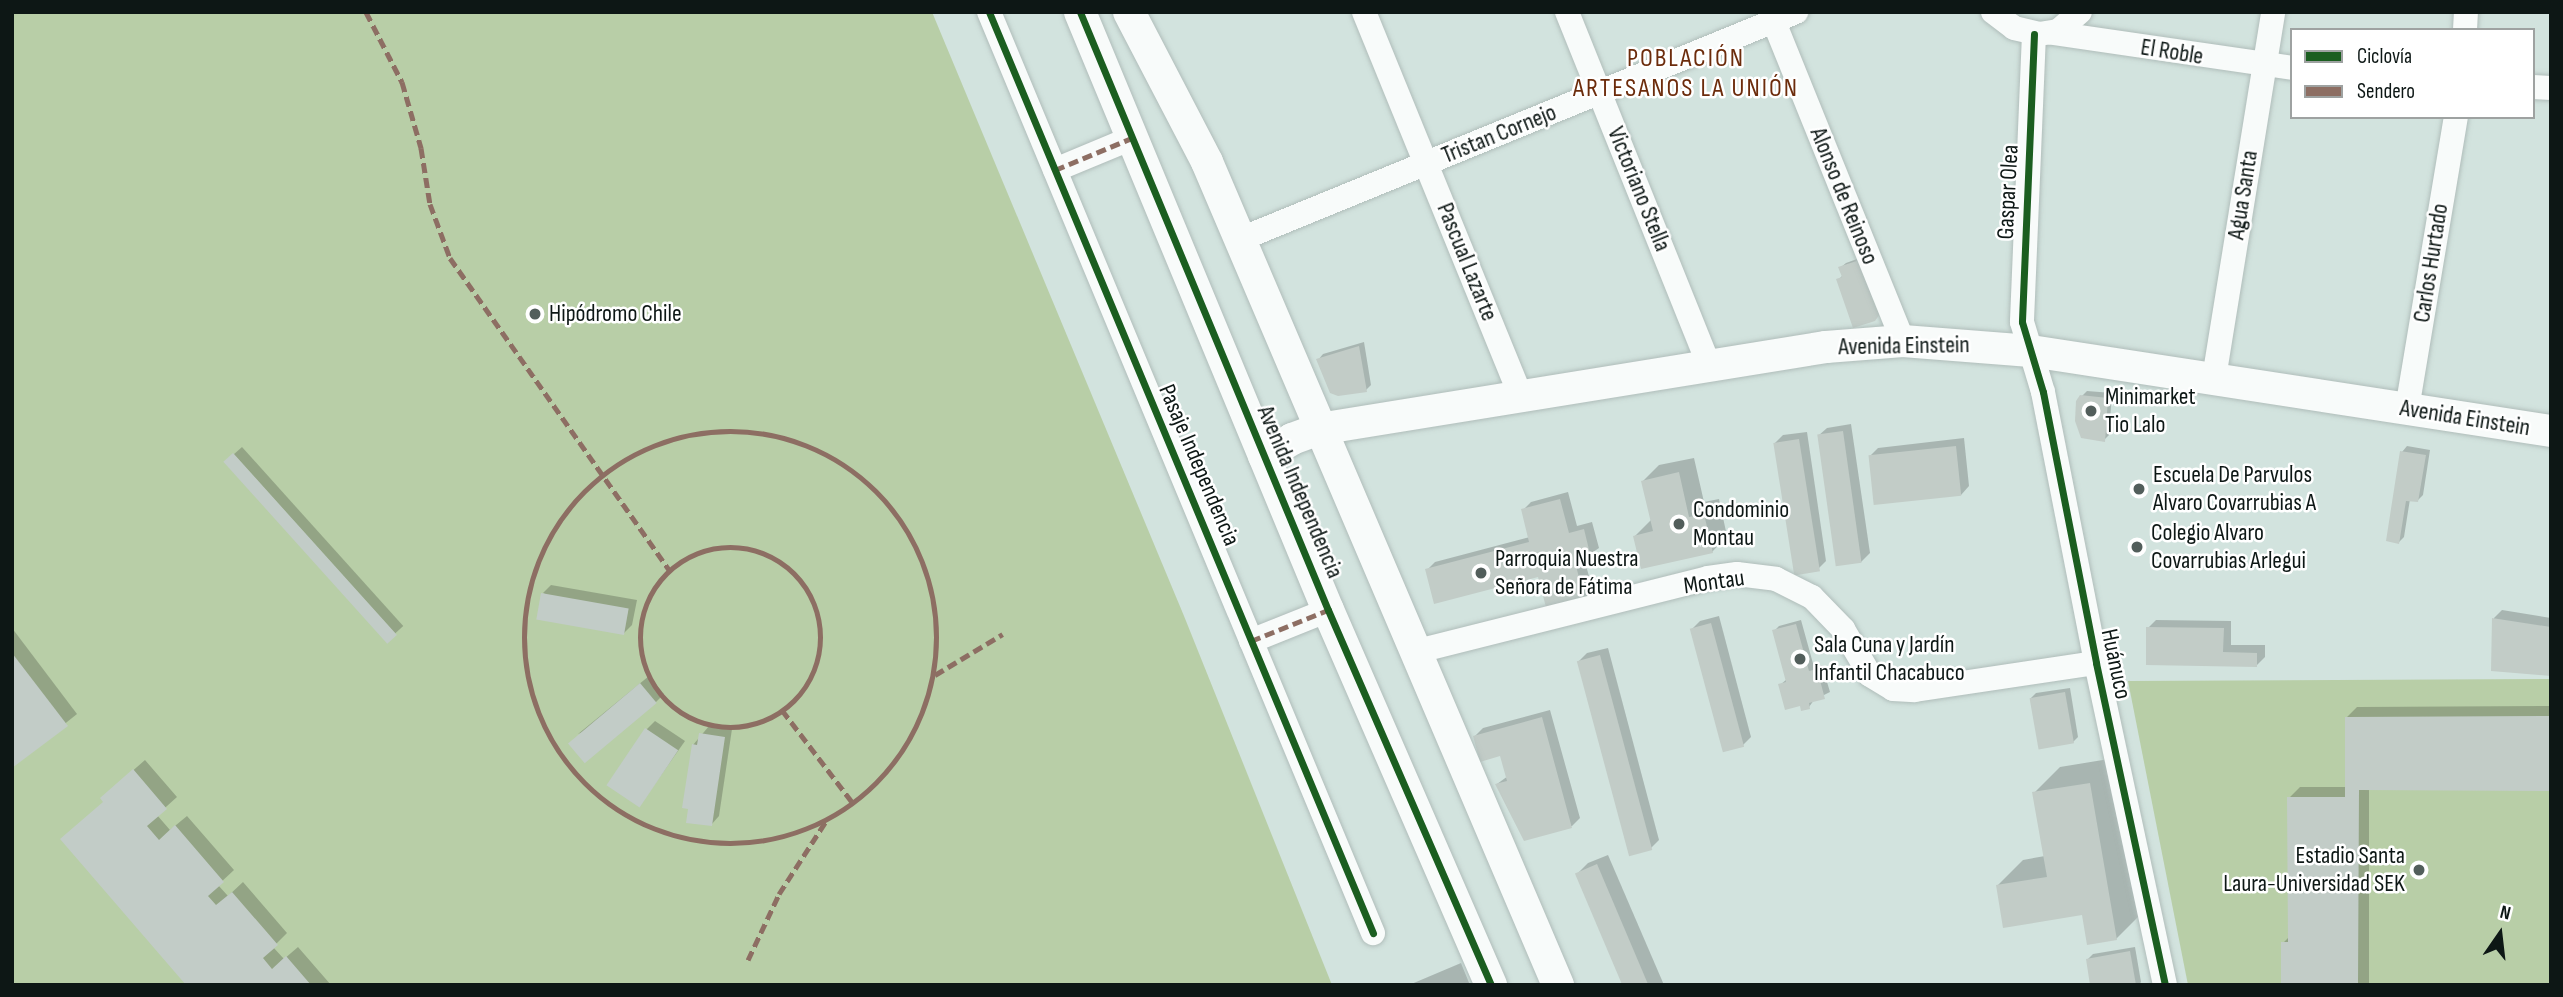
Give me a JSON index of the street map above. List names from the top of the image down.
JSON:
{
  "streets": {
    "main road": ["Avenida Einstein", "Avenida Independencia"],
    "street": [
      "El Roble",
      "Tristan Cornejo",
      "Victoriano Stella",
      "Gaspar Olea",
      "Agua Santa",
      "Alonso de Reinoso",
      "Pascual Lazarte",
      "Carlos Hurtado",
      "Pasaje Independencia",
      "Montau",
      "Huánuco"
    ]
  },
  "crossings": [
    ["El Roble", "Gaspar Olea"],
    ["El Roble", "Agua Santa"],
    ["Tristan Cornejo", "Victoriano Stella"],
    ["Tristan Cornejo", "Alonso de Reinoso"],
    ["Tristan Cornejo", "Pascual Lazarte"],
    ["Tristan Cornejo", "Avenida Independencia"],
    ["Victoriano Stella", "Avenida Einstein"],
    ["Gaspar Olea", "Avenida Einstein"],
    ["Gaspar Olea", "Huánuco"],
    ["Agua Santa", "Avenida Einstein"],
    ["Alonso de Reinoso", "Avenida Einstein"],
    ["Pascual Lazarte", "Avenida Einstein"],
    ["Carlos Hurtado", "Avenida Einstein"],
    ["Avenida Einstein", "Avenida Independencia"],
    ["Avenida Einstein", "Huánuco"],
    ["Avenida Independencia", "Montau"],
    ["Montau", "Huánuco"]
  ],
  "districts": ["POBLACIÓN ARTESANOS LA UNIÓN"],
  "places": [
    "Hipódromo Chile",
    "Minimarket Tio Lalo",
    "Escuela De Parvulos Alvaro Covarrubias A",
    "Condominio Montau",
    "Colegio Alvaro Covarrubias Arlegui",
    "Parroquia Nuestra Señora de Fátima",
    "Sala Cuna y Jardín Infantil Chacabuco",
    "Estadio Santa Laura-Universidad SEK"
  ],
  "legend": ["Ciclovía", "Sendero"],
  "north": "top"
}
